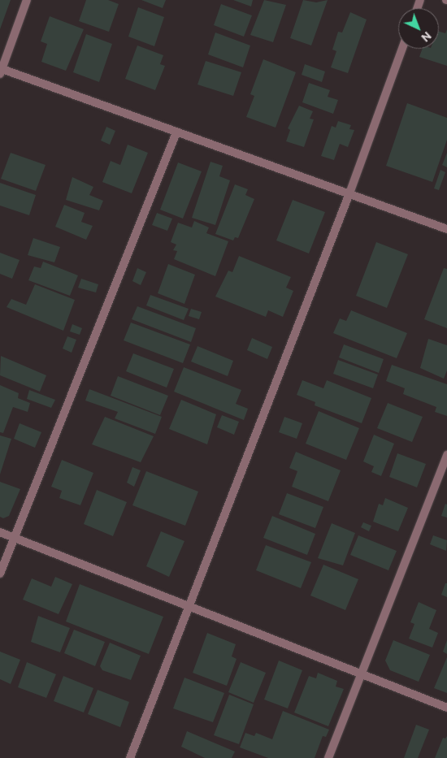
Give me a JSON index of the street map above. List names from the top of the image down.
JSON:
{
  "north": "bottom right"
}
